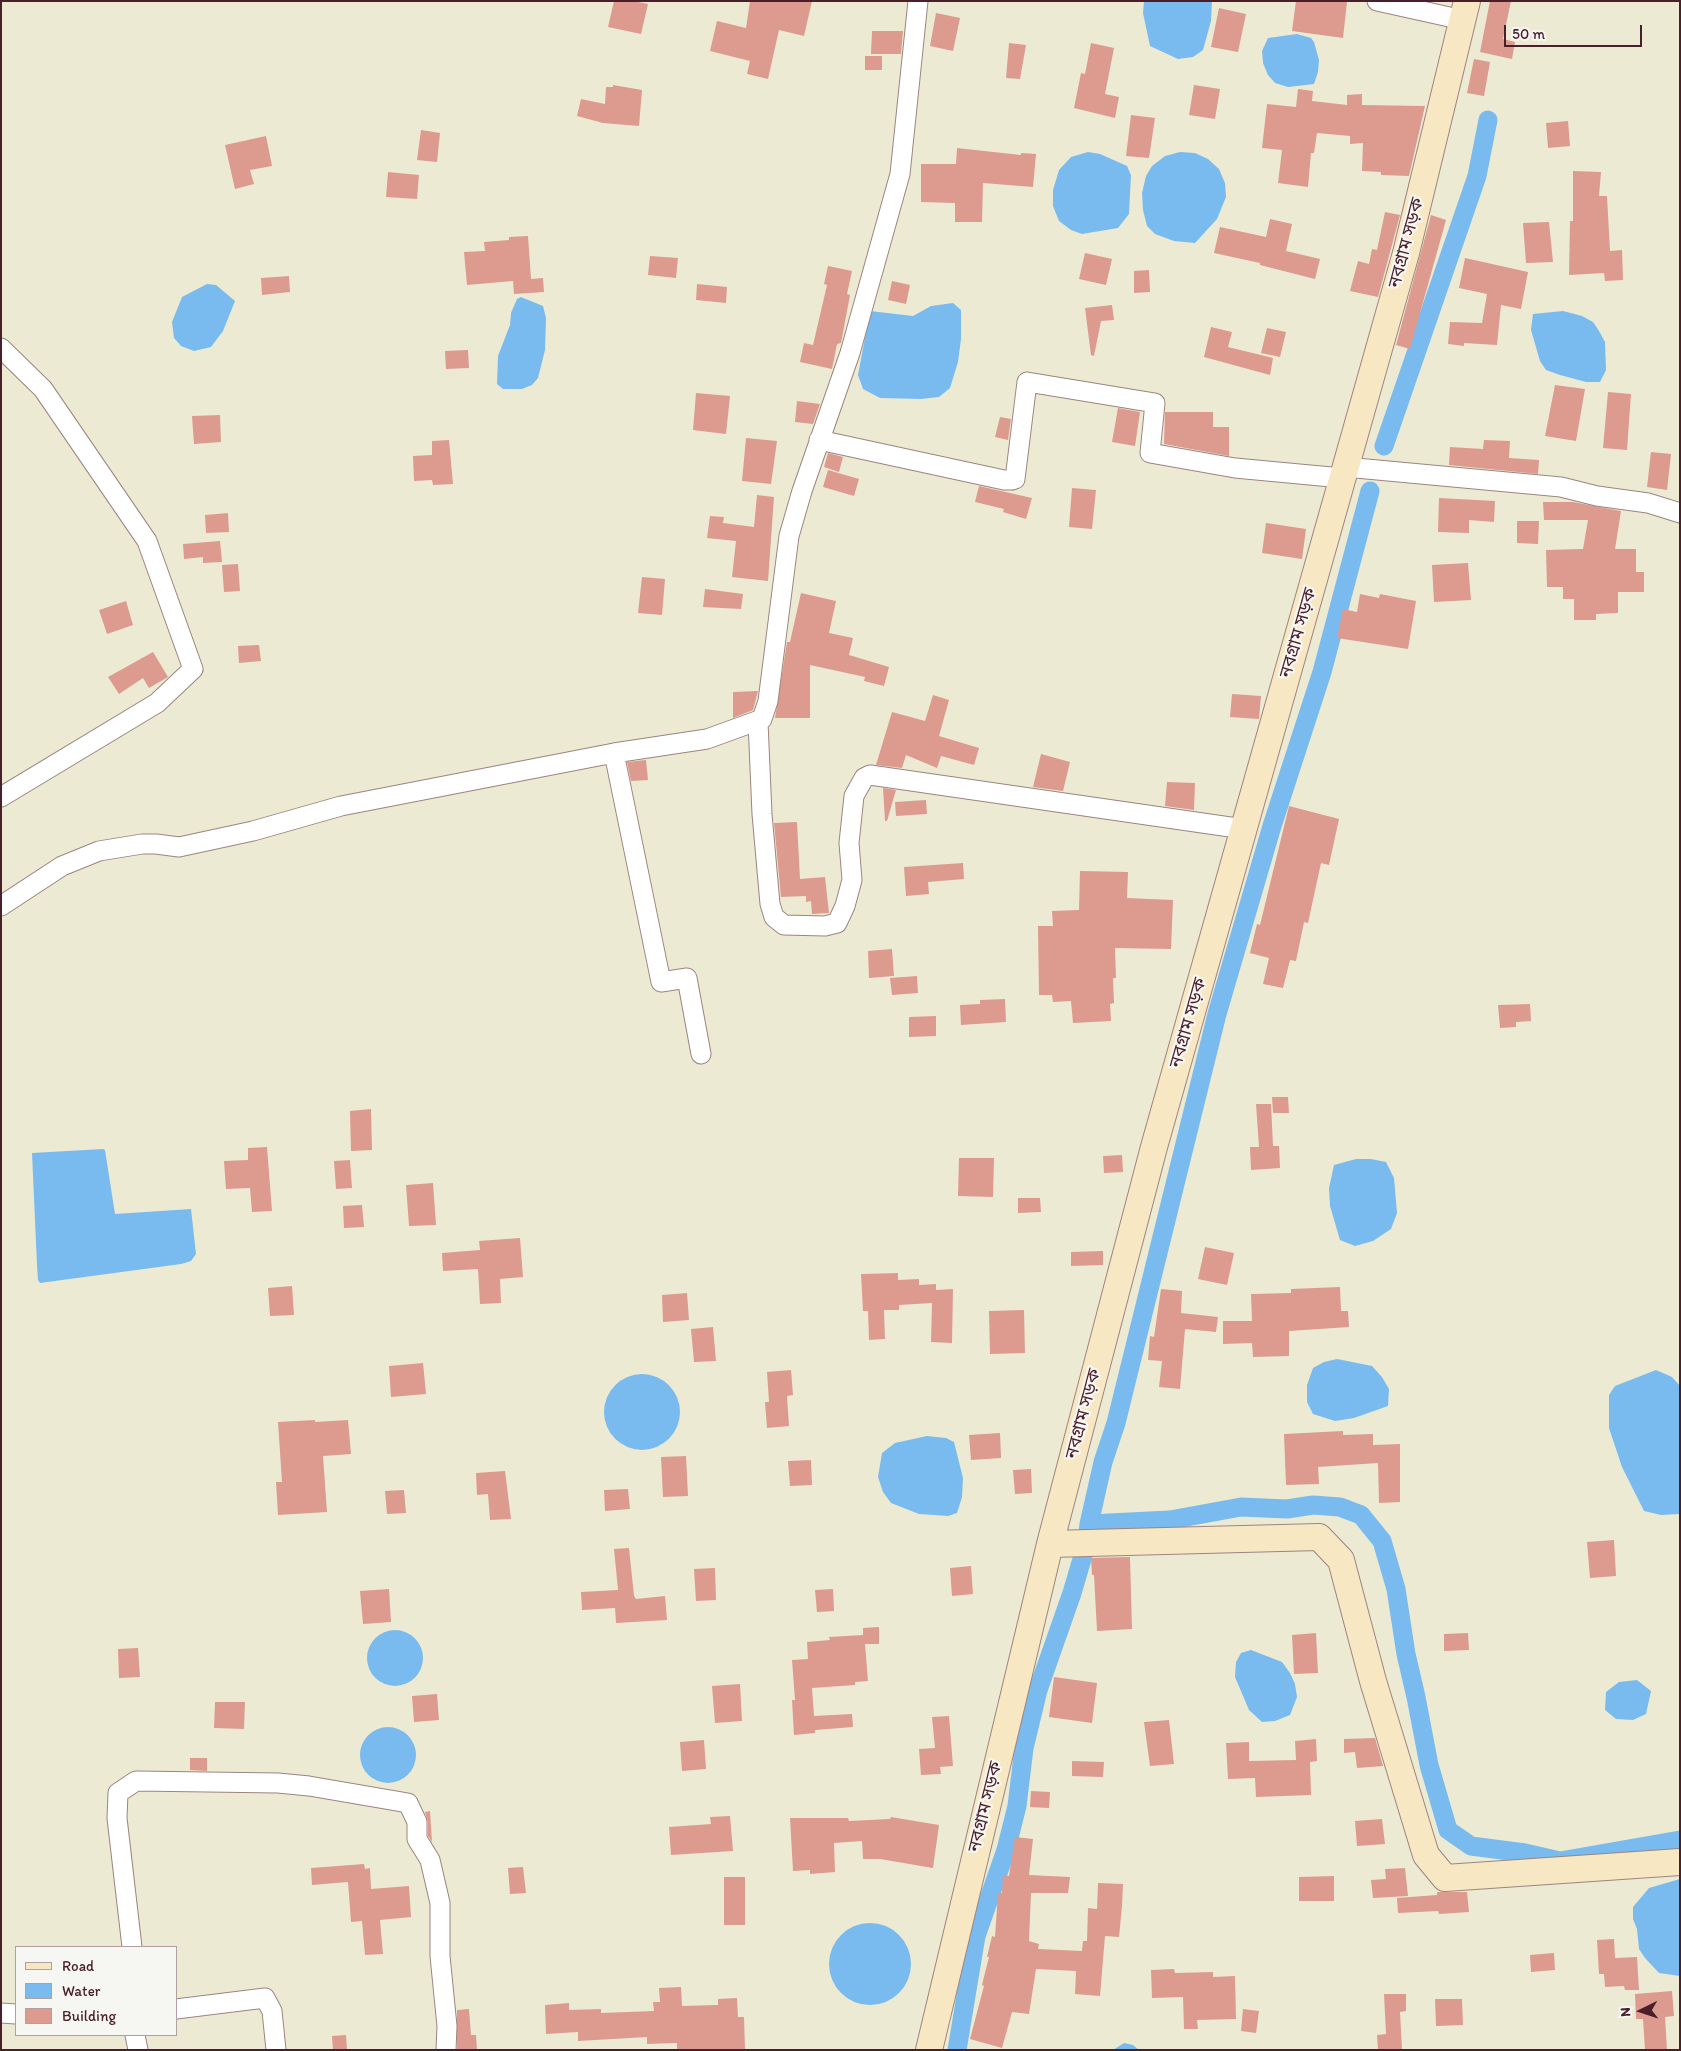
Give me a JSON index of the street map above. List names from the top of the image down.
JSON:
{
  "streets": {
    "main road": ["নবগ্রাম সড়ক"]
  },
  "legend": ["Road", "Water", "Building"],
  "scale_bar": "50 m",
  "north": "left"
}
